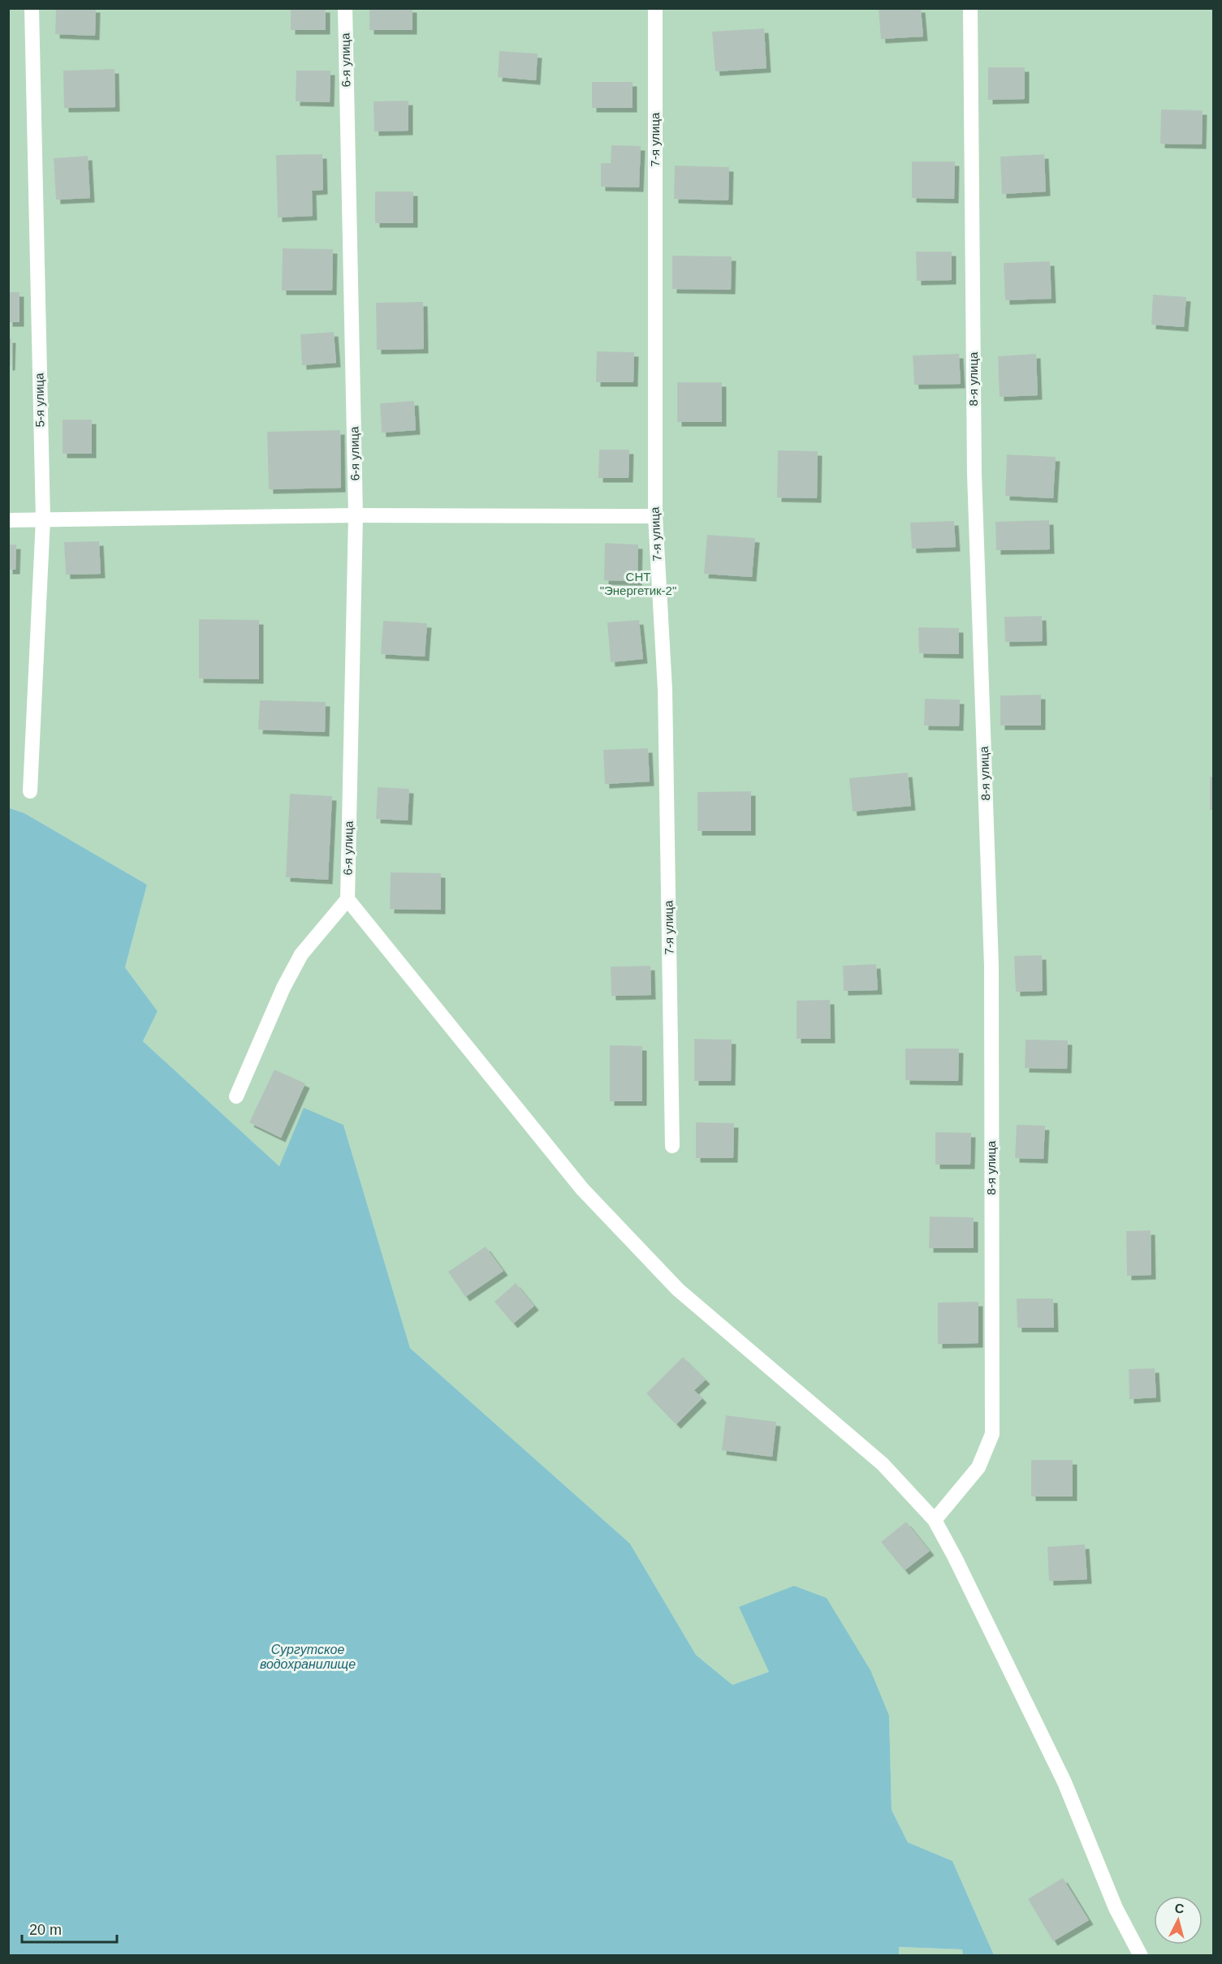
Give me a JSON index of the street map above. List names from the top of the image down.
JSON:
{
  "streets": {
    "street": [
      "6-я улица",
      "7-я улица",
      "8-я улица",
      "5-я улица"
    ]
  },
  "water": ["Сургутское водохранилище"],
  "parks": ["СHТ \"Энергетик-2\""],
  "scale_bar": "20 m",
  "north": "top"
}
